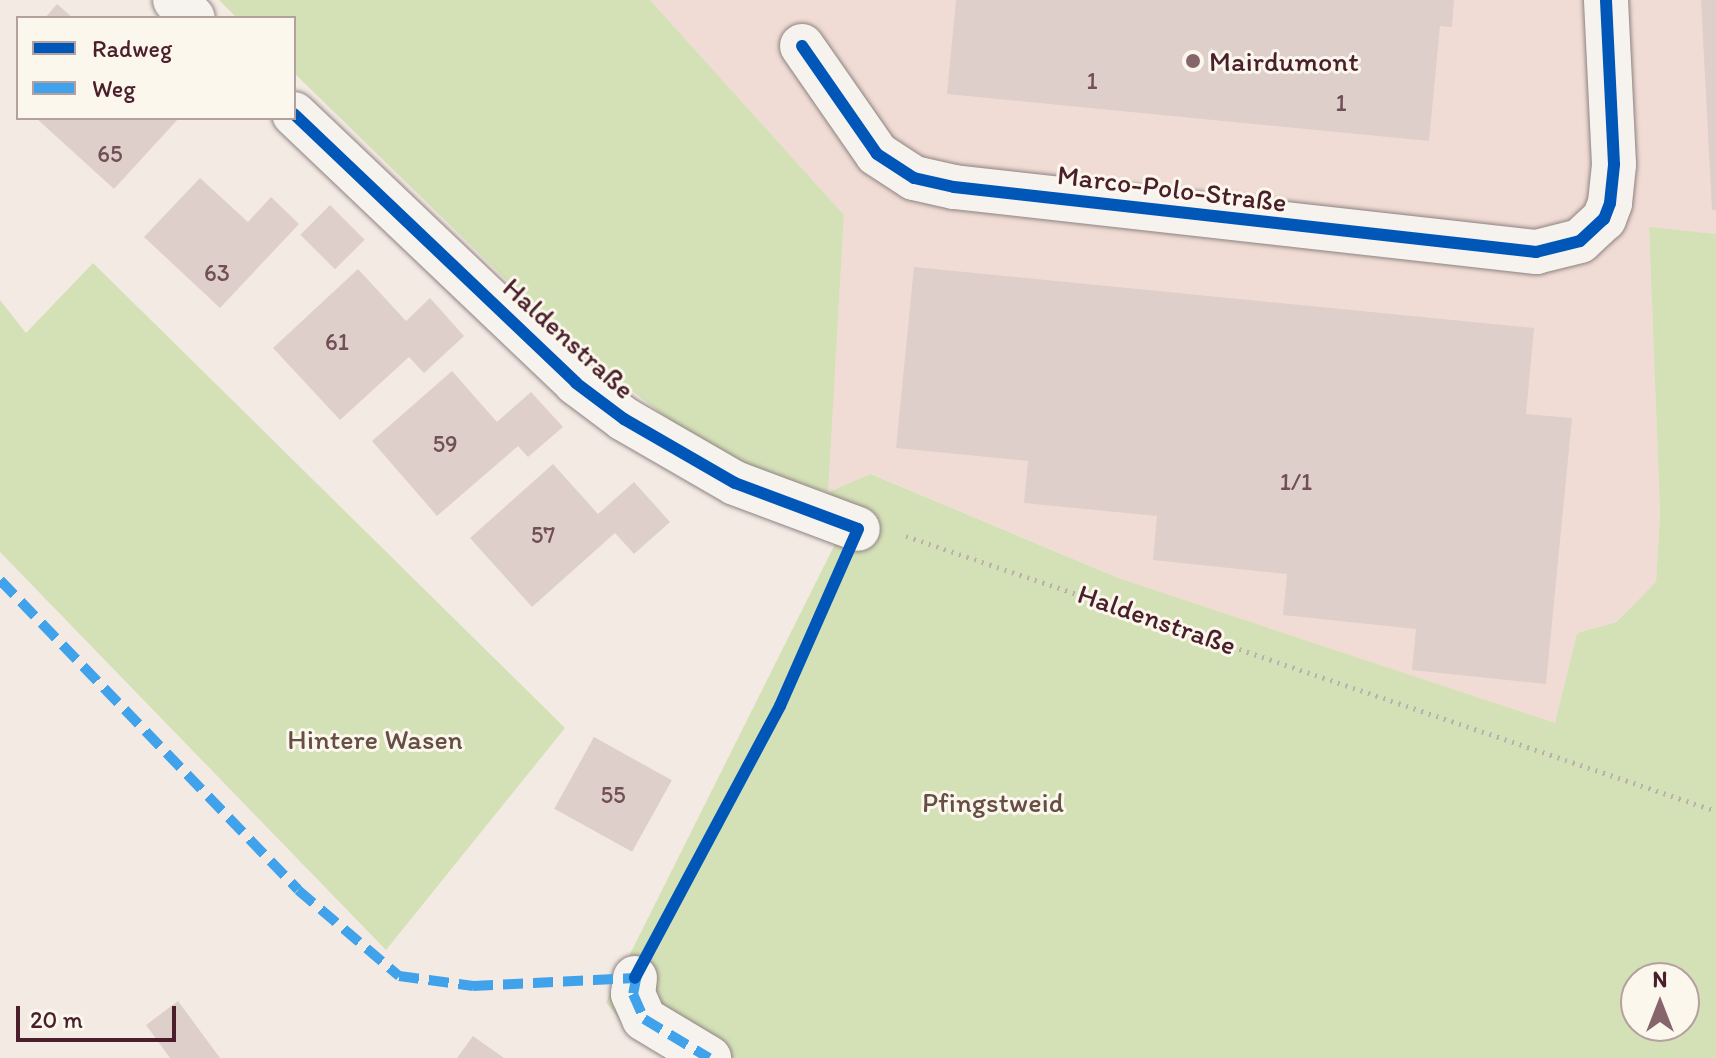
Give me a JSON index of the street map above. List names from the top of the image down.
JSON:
{
  "streets": {
    "street": ["Marco-Polo-Straße", "Haldenstraße"]
  },
  "parks": ["Hintere Wasen", "Pfingstweid"],
  "places": ["Mairdumont"],
  "house_numbers": [
    "1",
    "1",
    "65",
    "63",
    "61",
    "59",
    "1/1",
    "57",
    "55"
  ],
  "legend": ["Radweg", "Weg"],
  "scale_bar": "20 m",
  "north": "top"
}
